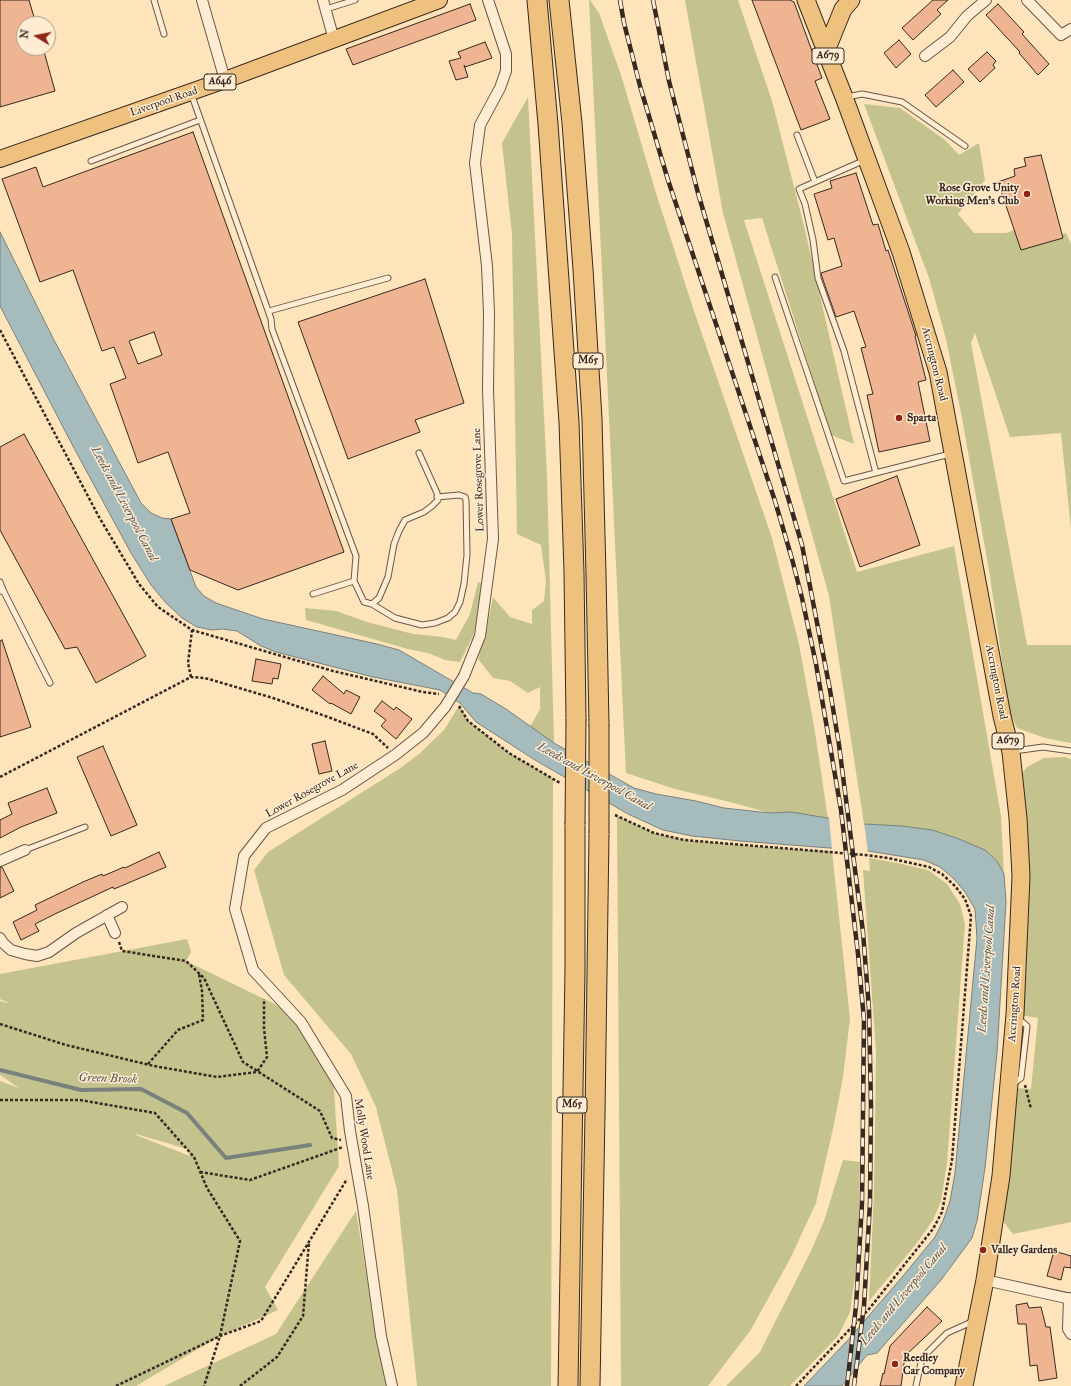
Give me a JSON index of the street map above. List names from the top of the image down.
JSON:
{
  "streets": {
    "highway": ["A679", "M65", "Accrington Road"],
    "main road": ["A646", "Liverpool Road"],
    "street": ["Lower Rosegrove Lane", "Molly Wood Lane"]
  },
  "crossings": [
    ["Lower Rosegrove Lane", "Molly Wood Lane"]
  ],
  "water": ["Leeds and Liverpool Canal", "Green Brook"],
  "places": [
    "Rose Grove Unity Working Men's Club",
    "Sparta",
    "Valley Gardens",
    "Reedley Car Company"
  ],
  "north": "left"
}
